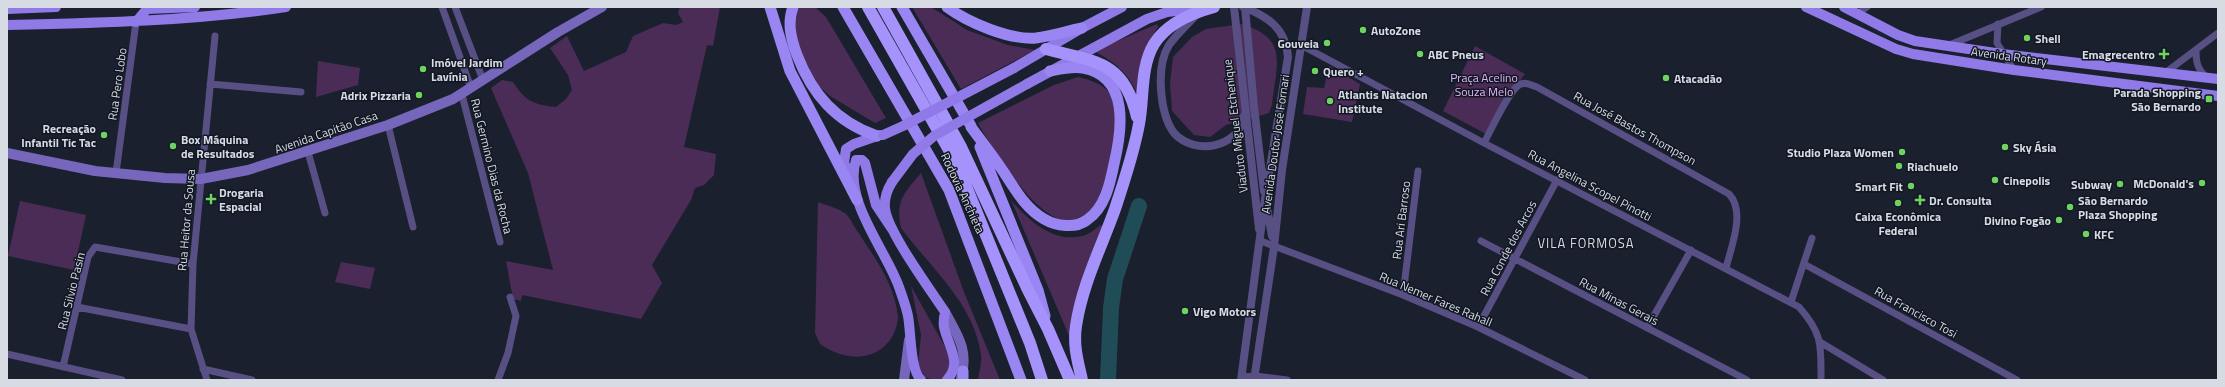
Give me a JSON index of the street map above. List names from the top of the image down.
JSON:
{
  "streets": {
    "highway": ["Rodovia Anchieta"],
    "main road": ["Avenida Rotary", "Avenida Capitão Casa"],
    "street": [
      "Rua Pero Lobo",
      "Viaduto Miguel Etchenique",
      "Rua José Bastos Thompson",
      "Avenida Doutor José Fornari",
      "Rua Germino Dias da Rocha",
      "Rua Angelina Scopel Pinotti",
      "Rua Heitor da Sousa",
      "Rua Ari Barroso",
      "Rua Conde dos Arcos",
      "Rua Silvio Pasin",
      "Rua Nemer Fares Rahall",
      "Rua Minas Gerais",
      "Rua Francisco Tosi"
    ]
  },
  "crossings": [
    ["Rua Pero Lobo", "Avenida Capitão Casa"],
    ["Viaduto Miguel Etchenique", "Avenida Doutor José Fornari"],
    ["Viaduto Miguel Etchenique", "Rua Nemer Fares Rahall"],
    ["Rua José Bastos Thompson", "Rua Angelina Scopel Pinotti"],
    ["Avenida Capitão Casa", "Rua Germino Dias da Rocha"],
    ["Avenida Capitão Casa", "Rua Heitor da Sousa"],
    ["Avenida Doutor José Fornari", "Rua Angelina Scopel Pinotti"],
    ["Avenida Doutor José Fornari", "Rua Nemer Fares Rahall"],
    ["Rua Angelina Scopel Pinotti", "Rua Conde dos Arcos"],
    ["Rua Heitor da Sousa", "Rua Silvio Pasin"],
    ["Rua Ari Barroso", "Rua Nemer Fares Rahall"],
    ["Rua Conde dos Arcos", "Rua Nemer Fares Rahall"],
    ["Rua Conde dos Arcos", "Rua Minas Gerais"]
  ],
  "districts": ["VILA FORMOSA"],
  "parks": ["Praça Acelino Souza Melo"],
  "places": {
    "other": [
      "AutoZone",
      "Shell",
      "Gouveia",
      "ABC Pneus",
      "Imóvel Jardim Lavínia",
      "Quero +",
      "Atacadão",
      "Adrix Pizzaria",
      "Atlantis Natacion Institute",
      "Recreação Infantil Tic Tac",
      "Box Máquina de Resultados",
      "Sky Ásia",
      "Studio Plaza Women",
      "Riachuelo",
      "Cinepolis",
      "McDonald's",
      "Subway",
      "Smart Fit",
      "Caixa Econômica Federal",
      "São Bernardo Plaza Shopping",
      "Divino Fogão",
      "KFC",
      "Vigo Motors"
    ],
    "health": ["Emagrecentro", "Drogaria Espacial", "Dr. Consulta"],
    "transit": ["Parada Shopping São Bernardo"]
  }
}
